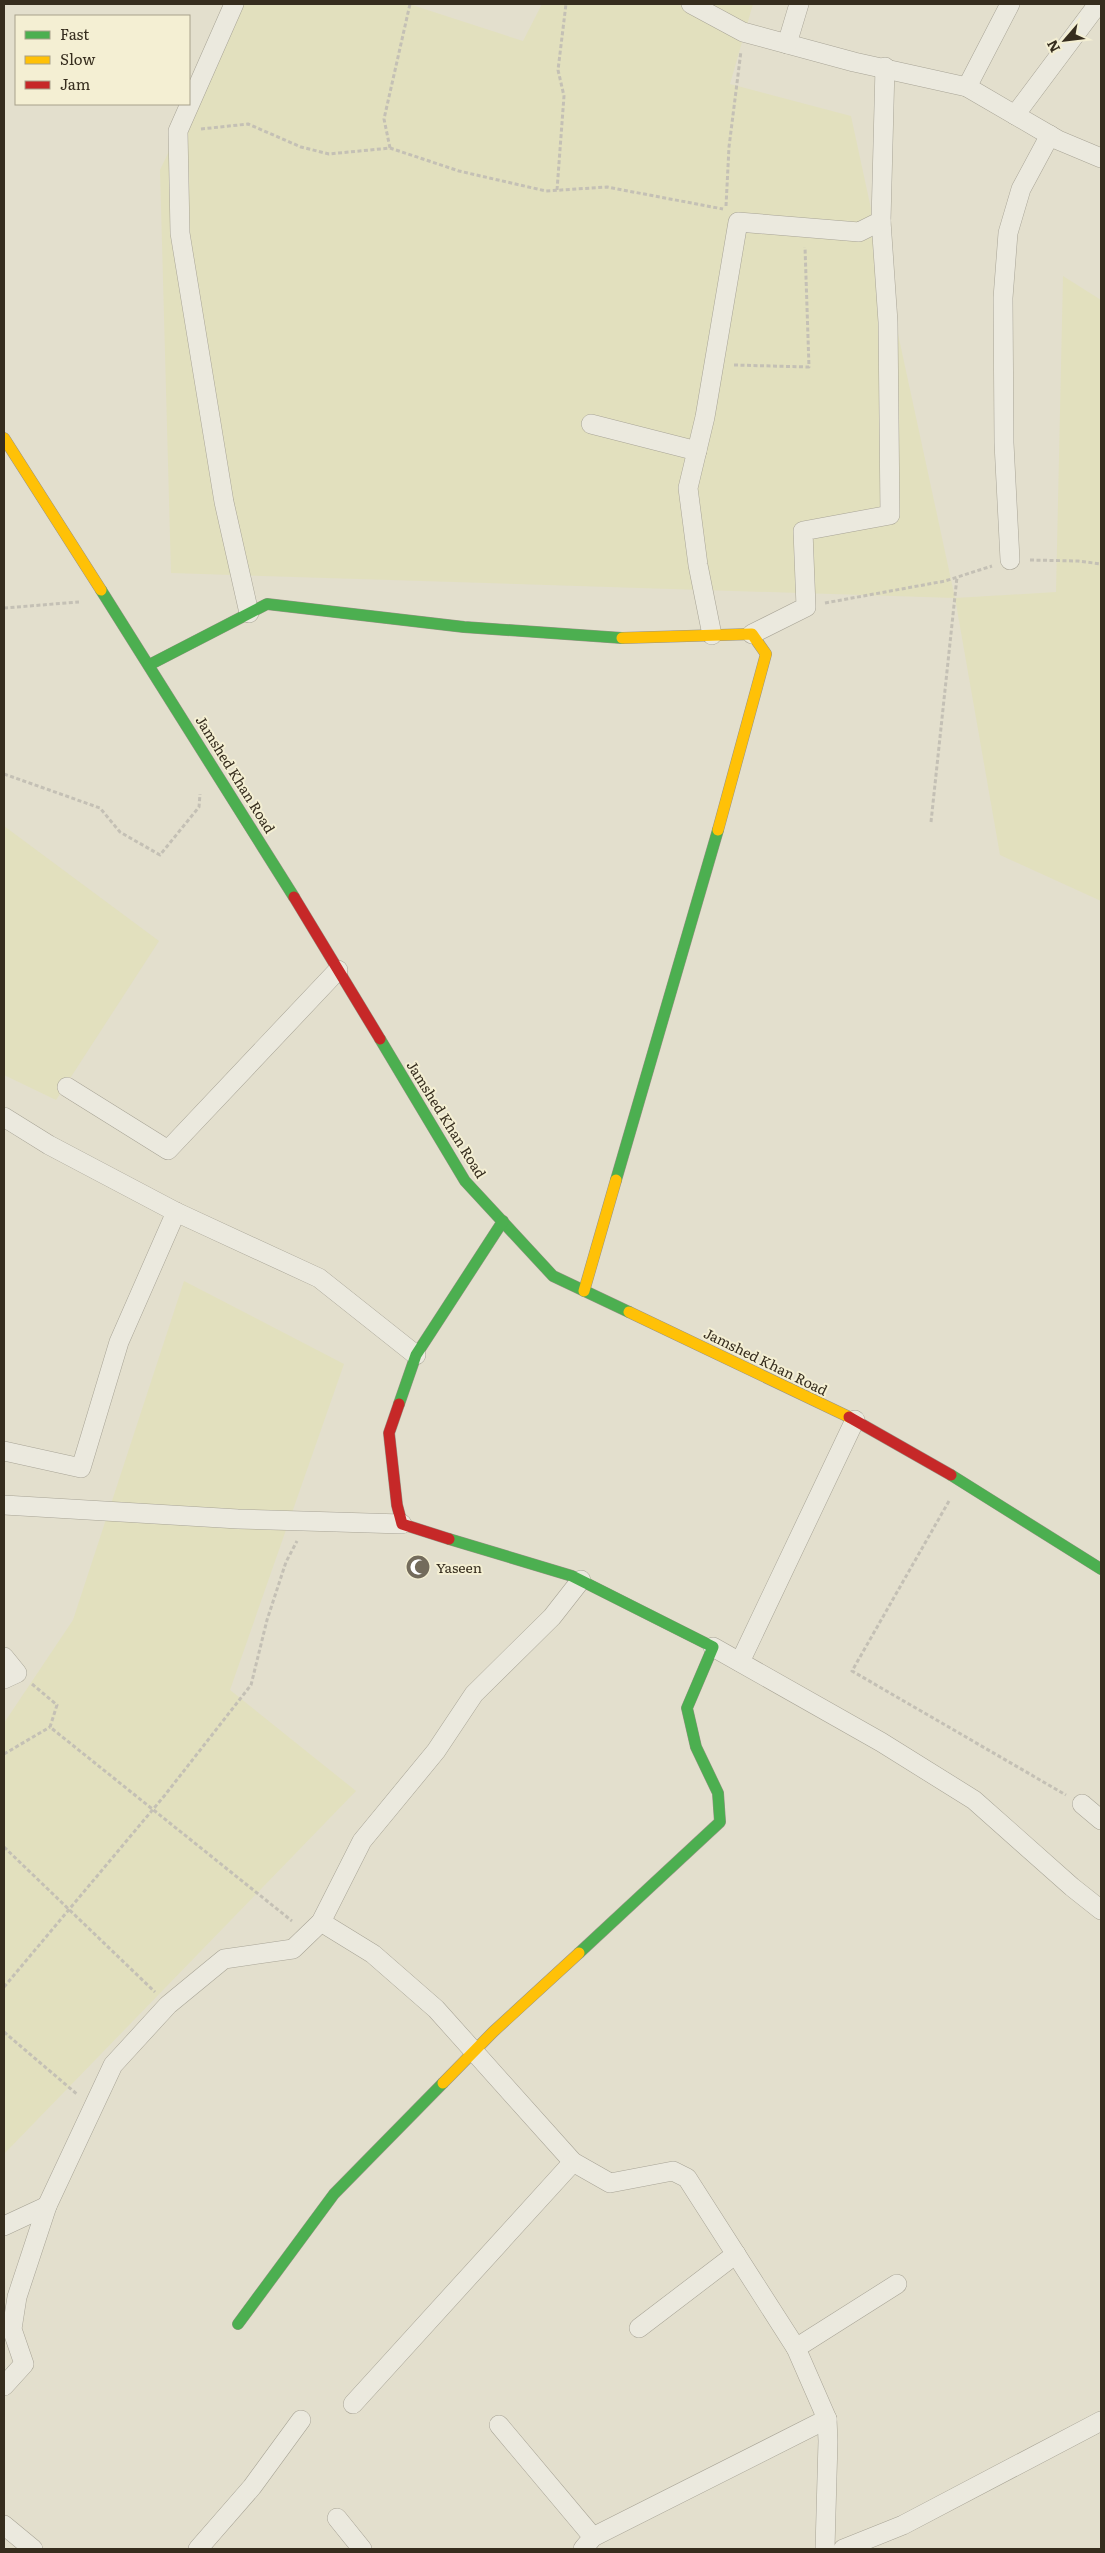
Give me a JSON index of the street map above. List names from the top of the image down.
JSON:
{
  "streets": {
    "street": ["Jamshed Khan Road"]
  },
  "places": {
    "mosque": ["Yaseen"]
  },
  "legend": ["Fast", "Slow", "Jam"],
  "north": "bottom left"
}
